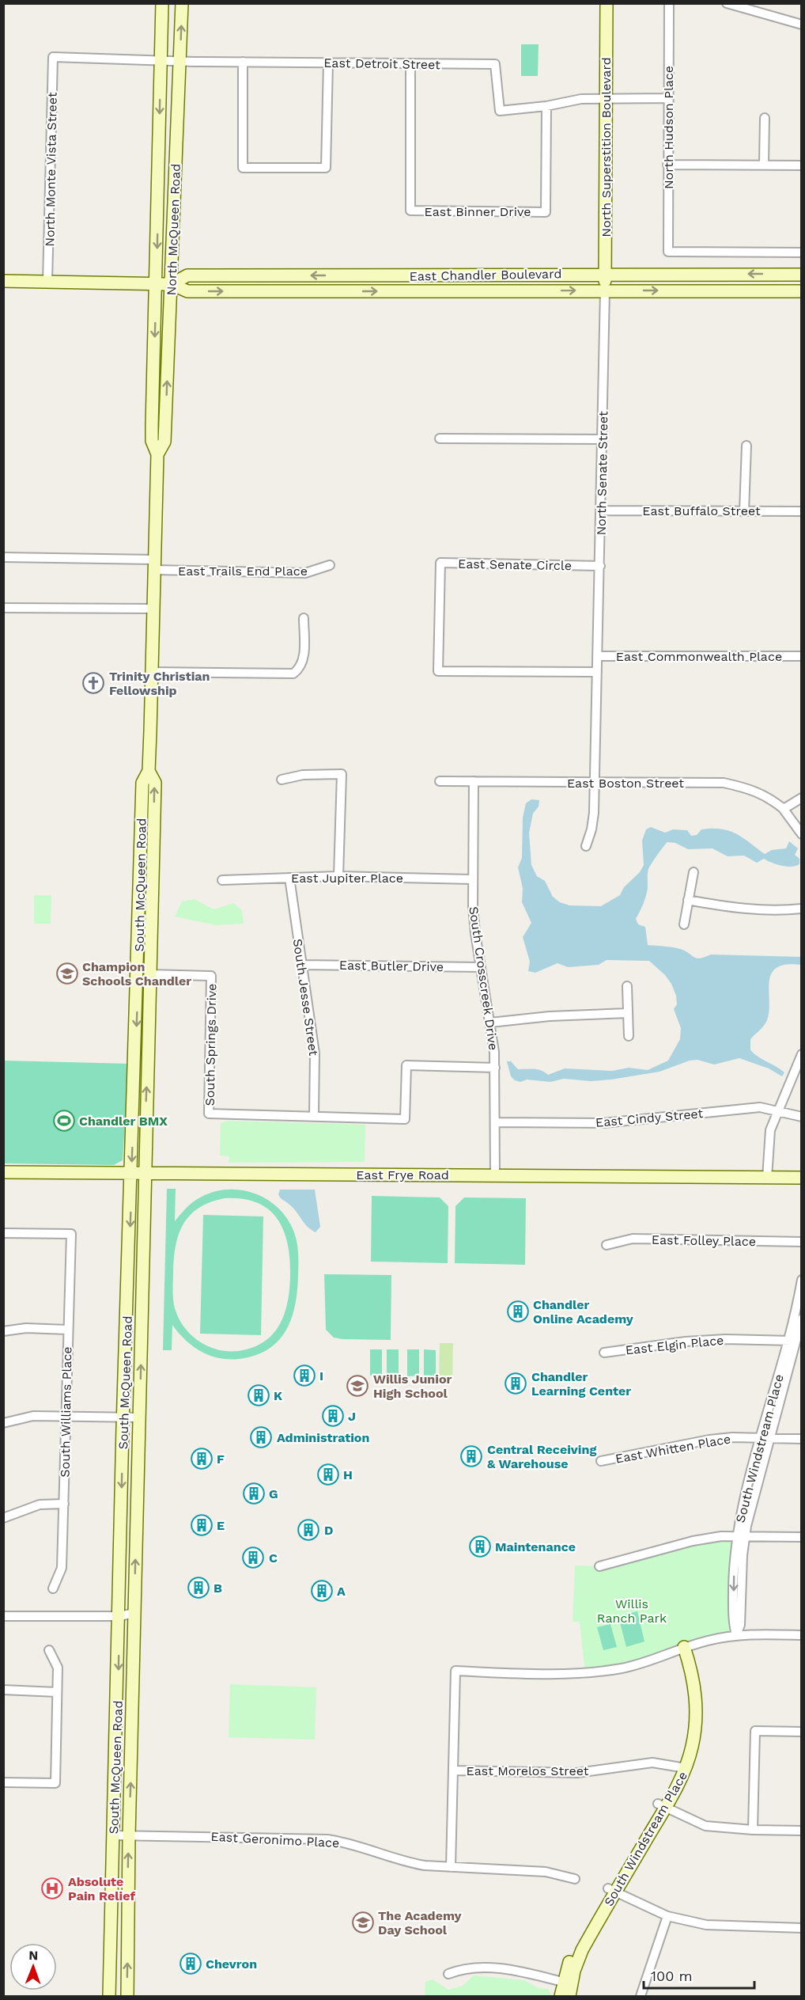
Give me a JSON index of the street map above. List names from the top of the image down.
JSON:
{
  "streets": {
    "main road": [
      "North Superstition Boulevard",
      "North McQueen Road",
      "East Chandler Boulevard",
      "South McQueen Road",
      "East Frye Road",
      "South Windstream Place"
    ],
    "street": [
      "East Detroit Street",
      "North Hudson Place",
      "North Monte Vista Street",
      "East Binner Drive",
      "North Senate Street",
      "East Buffalo Street",
      "East Senate Circle",
      "East Trails End Place",
      "East Commonwealth Place",
      "East Boston Street",
      "East Jupiter Place",
      "East Butler Drive",
      "South Crosscreek Drive",
      "South Jesse Street",
      "South Springs Drive",
      "East Cindy Street",
      "East Folley Place",
      "East Elgin Place",
      "South Williams Place",
      "East Whitten Place",
      "East Morelos Street",
      "East Geronimo Place"
    ]
  },
  "crossings": [
    ["East Detroit Street", "North Hudson Place"],
    ["East Detroit Street", "North Superstition Boulevard"],
    ["East Detroit Street", "North Monte Vista Street"],
    ["East Detroit Street", "East Binner Drive"],
    ["East Detroit Street", "North McQueen Road"],
    ["North Superstition Boulevard", "East Chandler Boulevard"],
    ["North Superstition Boulevard", "North Senate Street"],
    ["North Monte Vista Street", "East Chandler Boulevard"],
    ["North McQueen Road", "East Chandler Boulevard"],
    ["North McQueen Road", "East Trails End Place"],
    ["North McQueen Road", "South McQueen Road"],
    ["East Chandler Boulevard", "North Senate Street"],
    ["North Senate Street", "East Buffalo Street"],
    ["North Senate Street", "East Senate Circle"],
    ["North Senate Street", "East Commonwealth Place"],
    ["North Senate Street", "East Boston Street"],
    ["East Trails End Place", "South McQueen Road"],
    ["East Boston Street", "South Crosscreek Drive"],
    ["East Jupiter Place", "South Crosscreek Drive"],
    ["East Jupiter Place", "South Jesse Street"],
    ["South McQueen Road", "South Springs Drive"],
    ["South McQueen Road", "East Frye Road"],
    ["South McQueen Road", "East Geronimo Place"],
    ["East Butler Drive", "South Crosscreek Drive"],
    ["East Butler Drive", "South Jesse Street"],
    ["South Crosscreek Drive", "East Cindy Street"],
    ["South Crosscreek Drive", "East Frye Road"],
    ["South Jesse Street", "South Springs Drive"],
    ["East Elgin Place", "South Windstream Place"],
    ["East Whitten Place", "South Windstream Place"],
    ["South Windstream Place", "East Morelos Street"]
  ],
  "parks": ["Willis Ranch Park"],
  "places": {
    "church": ["Trinity Christian Fellowship"],
    "school or university": ["Champion Schools Chandler", "Willis Junior High School", "The Academy Day School"],
    "sports": ["Chandler BMX"],
    "building": [
      "Chandler Online Academy",
      "I",
      "Chandler Learning Center",
      "K",
      "J",
      "Administration",
      "Central Receiving & Warehouse",
      "F",
      "H",
      "G",
      "E",
      "D",
      "Maintenance",
      "C",
      "B",
      "A",
      "Chevron"
    ],
    "hospital": ["Absolute Pain Relief"]
  },
  "scale_bar": "100 m",
  "north": "top"
}
